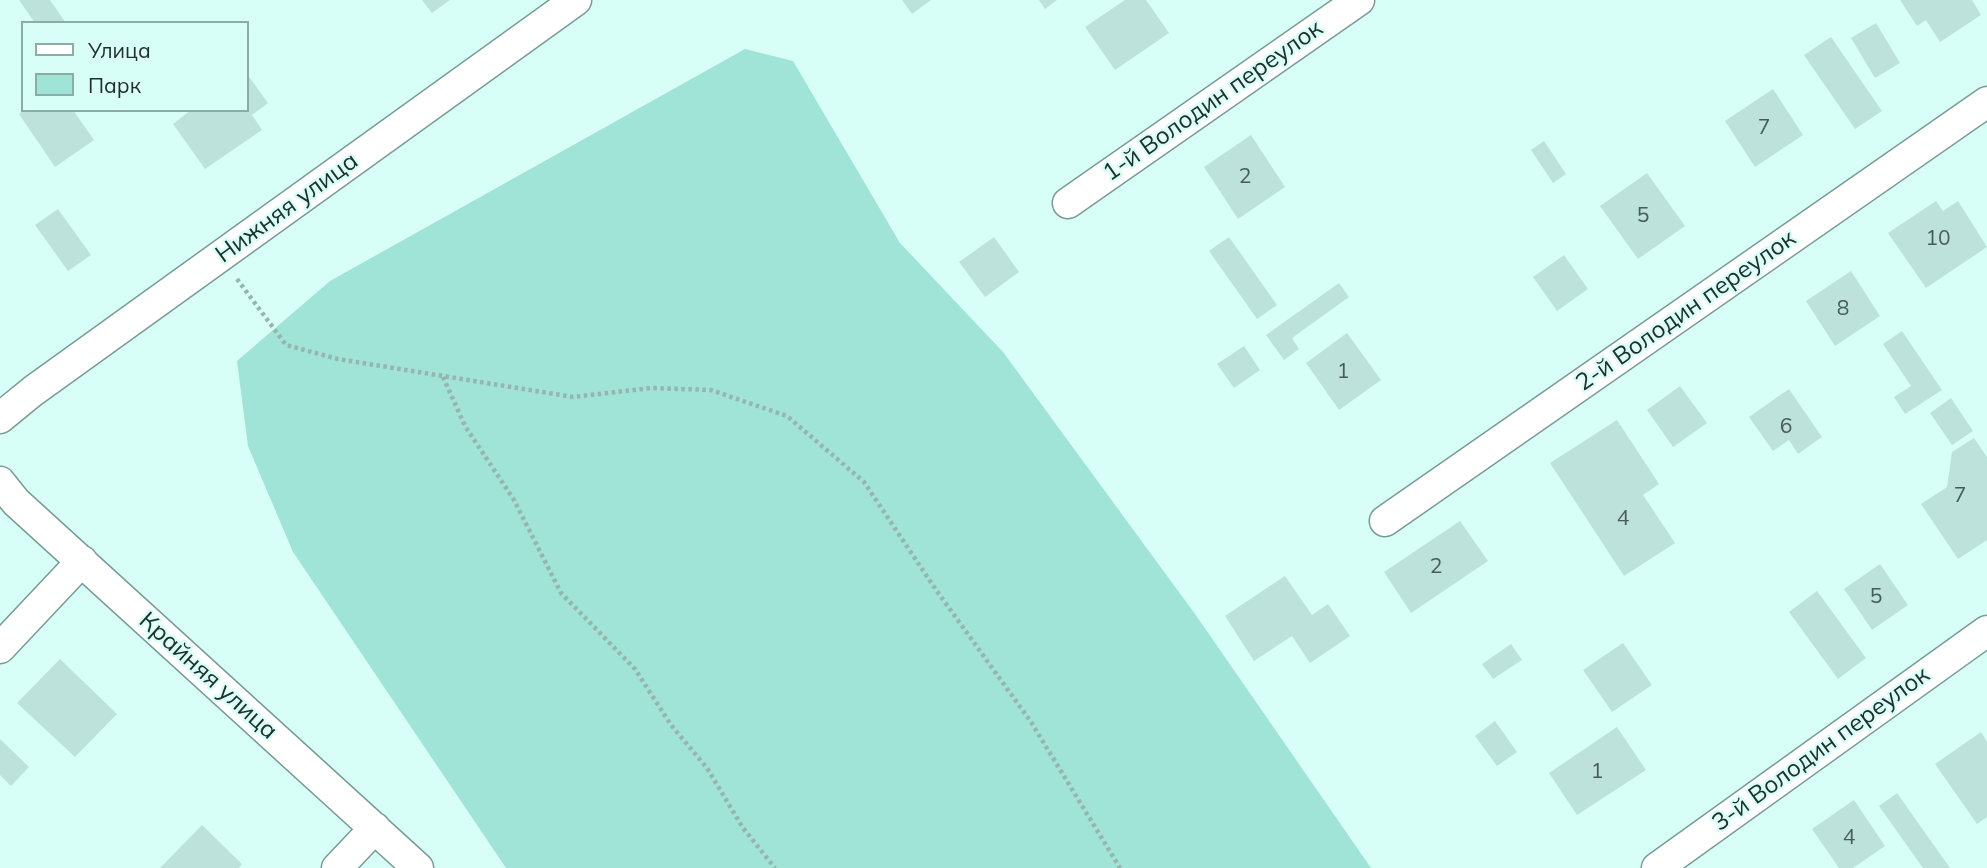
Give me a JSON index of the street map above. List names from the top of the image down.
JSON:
{
  "streets": {
    "street": [
      "1-й Володин переулок",
      "Нижняя улица",
      "2-й Володин переулок",
      "Крайняя улица",
      "3-й Володин переулок"
    ]
  },
  "house_numbers": [
    "7",
    "2",
    "5",
    "10",
    "8",
    "1",
    "6",
    "7",
    "4",
    "2",
    "5",
    "1",
    "4"
  ],
  "legend": ["Улица", "Парк"]
}
